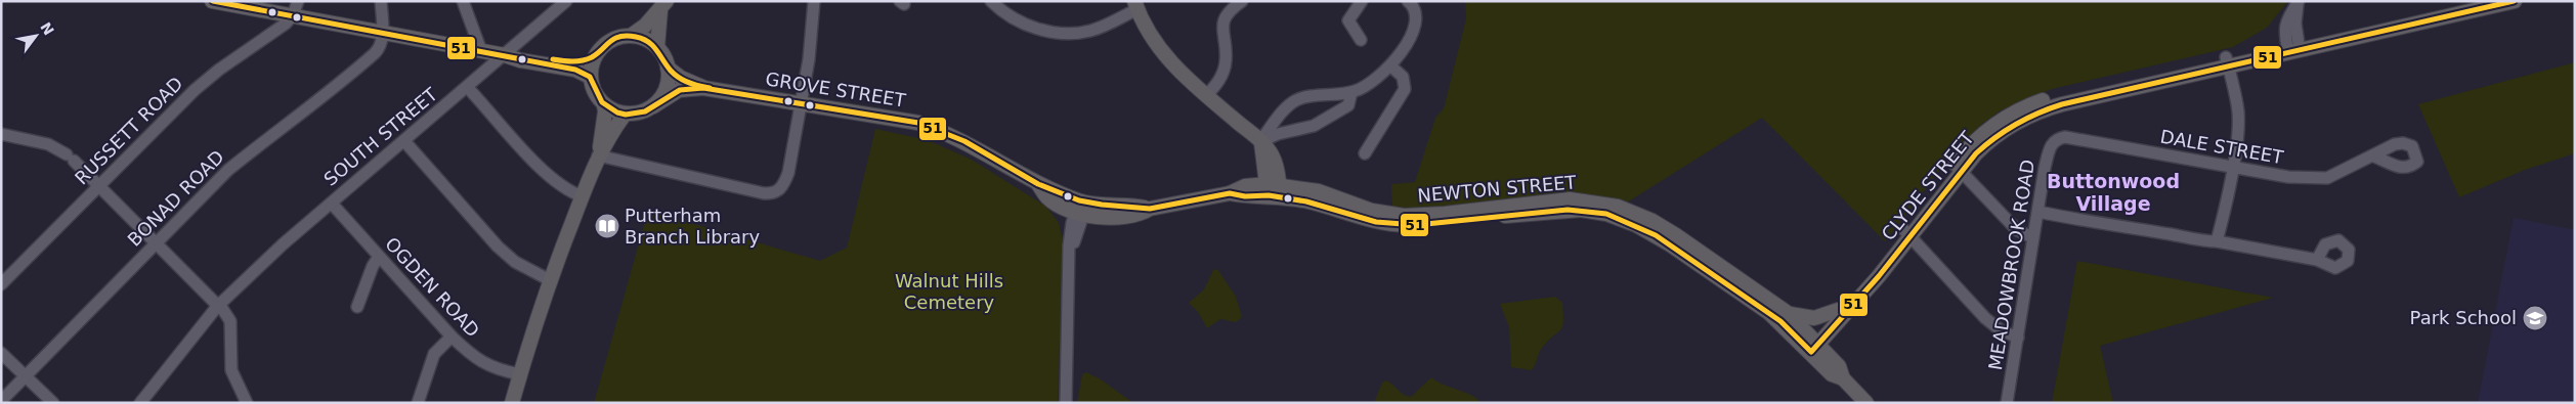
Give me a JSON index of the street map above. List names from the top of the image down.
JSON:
{
  "streets": {
    "main road": ["GROVE STREET", "CLYDE STREET", "NEWTON STREET"],
    "street": [
      "RUSSETT ROAD",
      "SOUTH STREET",
      "DALE STREET",
      "BONAD ROAD",
      "MEADOWBROOK ROAD",
      "OGDEN ROAD"
    ]
  },
  "crossings": [
    ["GROVE STREET", "NEWTON STREET"],
    ["SOUTH STREET", "OGDEN ROAD"],
    ["DALE STREET", "MEADOWBROOK ROAD"],
    ["CLYDE STREET", "NEWTON STREET"]
  ],
  "districts": ["Buttonwood Village"],
  "parks": ["Walnut Hills Cemetery"],
  "places": {
    "library": ["Putterham Branch Library"],
    "school or university": ["Park School"]
  },
  "lines": ["transit line 51"],
  "north": "top right"
}
